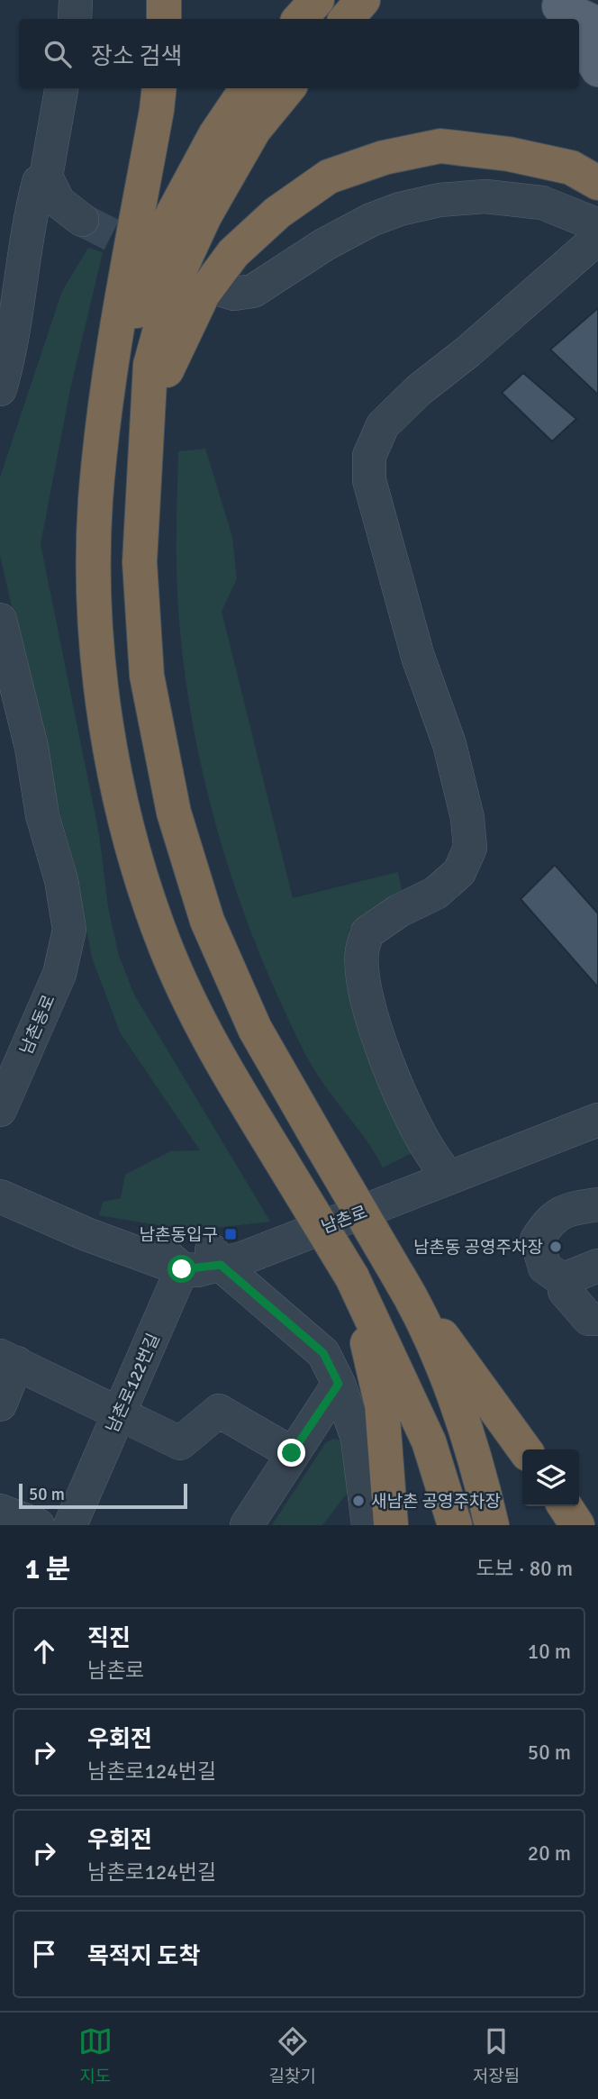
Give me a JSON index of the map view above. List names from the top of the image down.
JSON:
{
  "streets": {
    "street": ["남촌동로", "남촌로", "남촌로122번길"]
  },
  "crossings": [
    ["남촌로", "남촌로122번길"]
  ],
  "places": {
    "transit": ["남촌동입구"],
    "other": ["남촌동 공영주차장", "새남촌 공영주차장"]
  },
  "scale_bar": "50 m",
  "page": {
    "search": "장소 검색",
    "scale": "50 m",
    "heading": ["1 분", "도보 · 80 m"],
    "list": [
      ["직진", "남촌로", "10 m"],
      ["우회전", "남촌로124번길", "50 m"],
      ["우회전", "남촌로124번길", "20 m"],
      "목적지 도착"
    ],
    "nav": ["지도", "길찾기", "저장됨"]
  }
}
